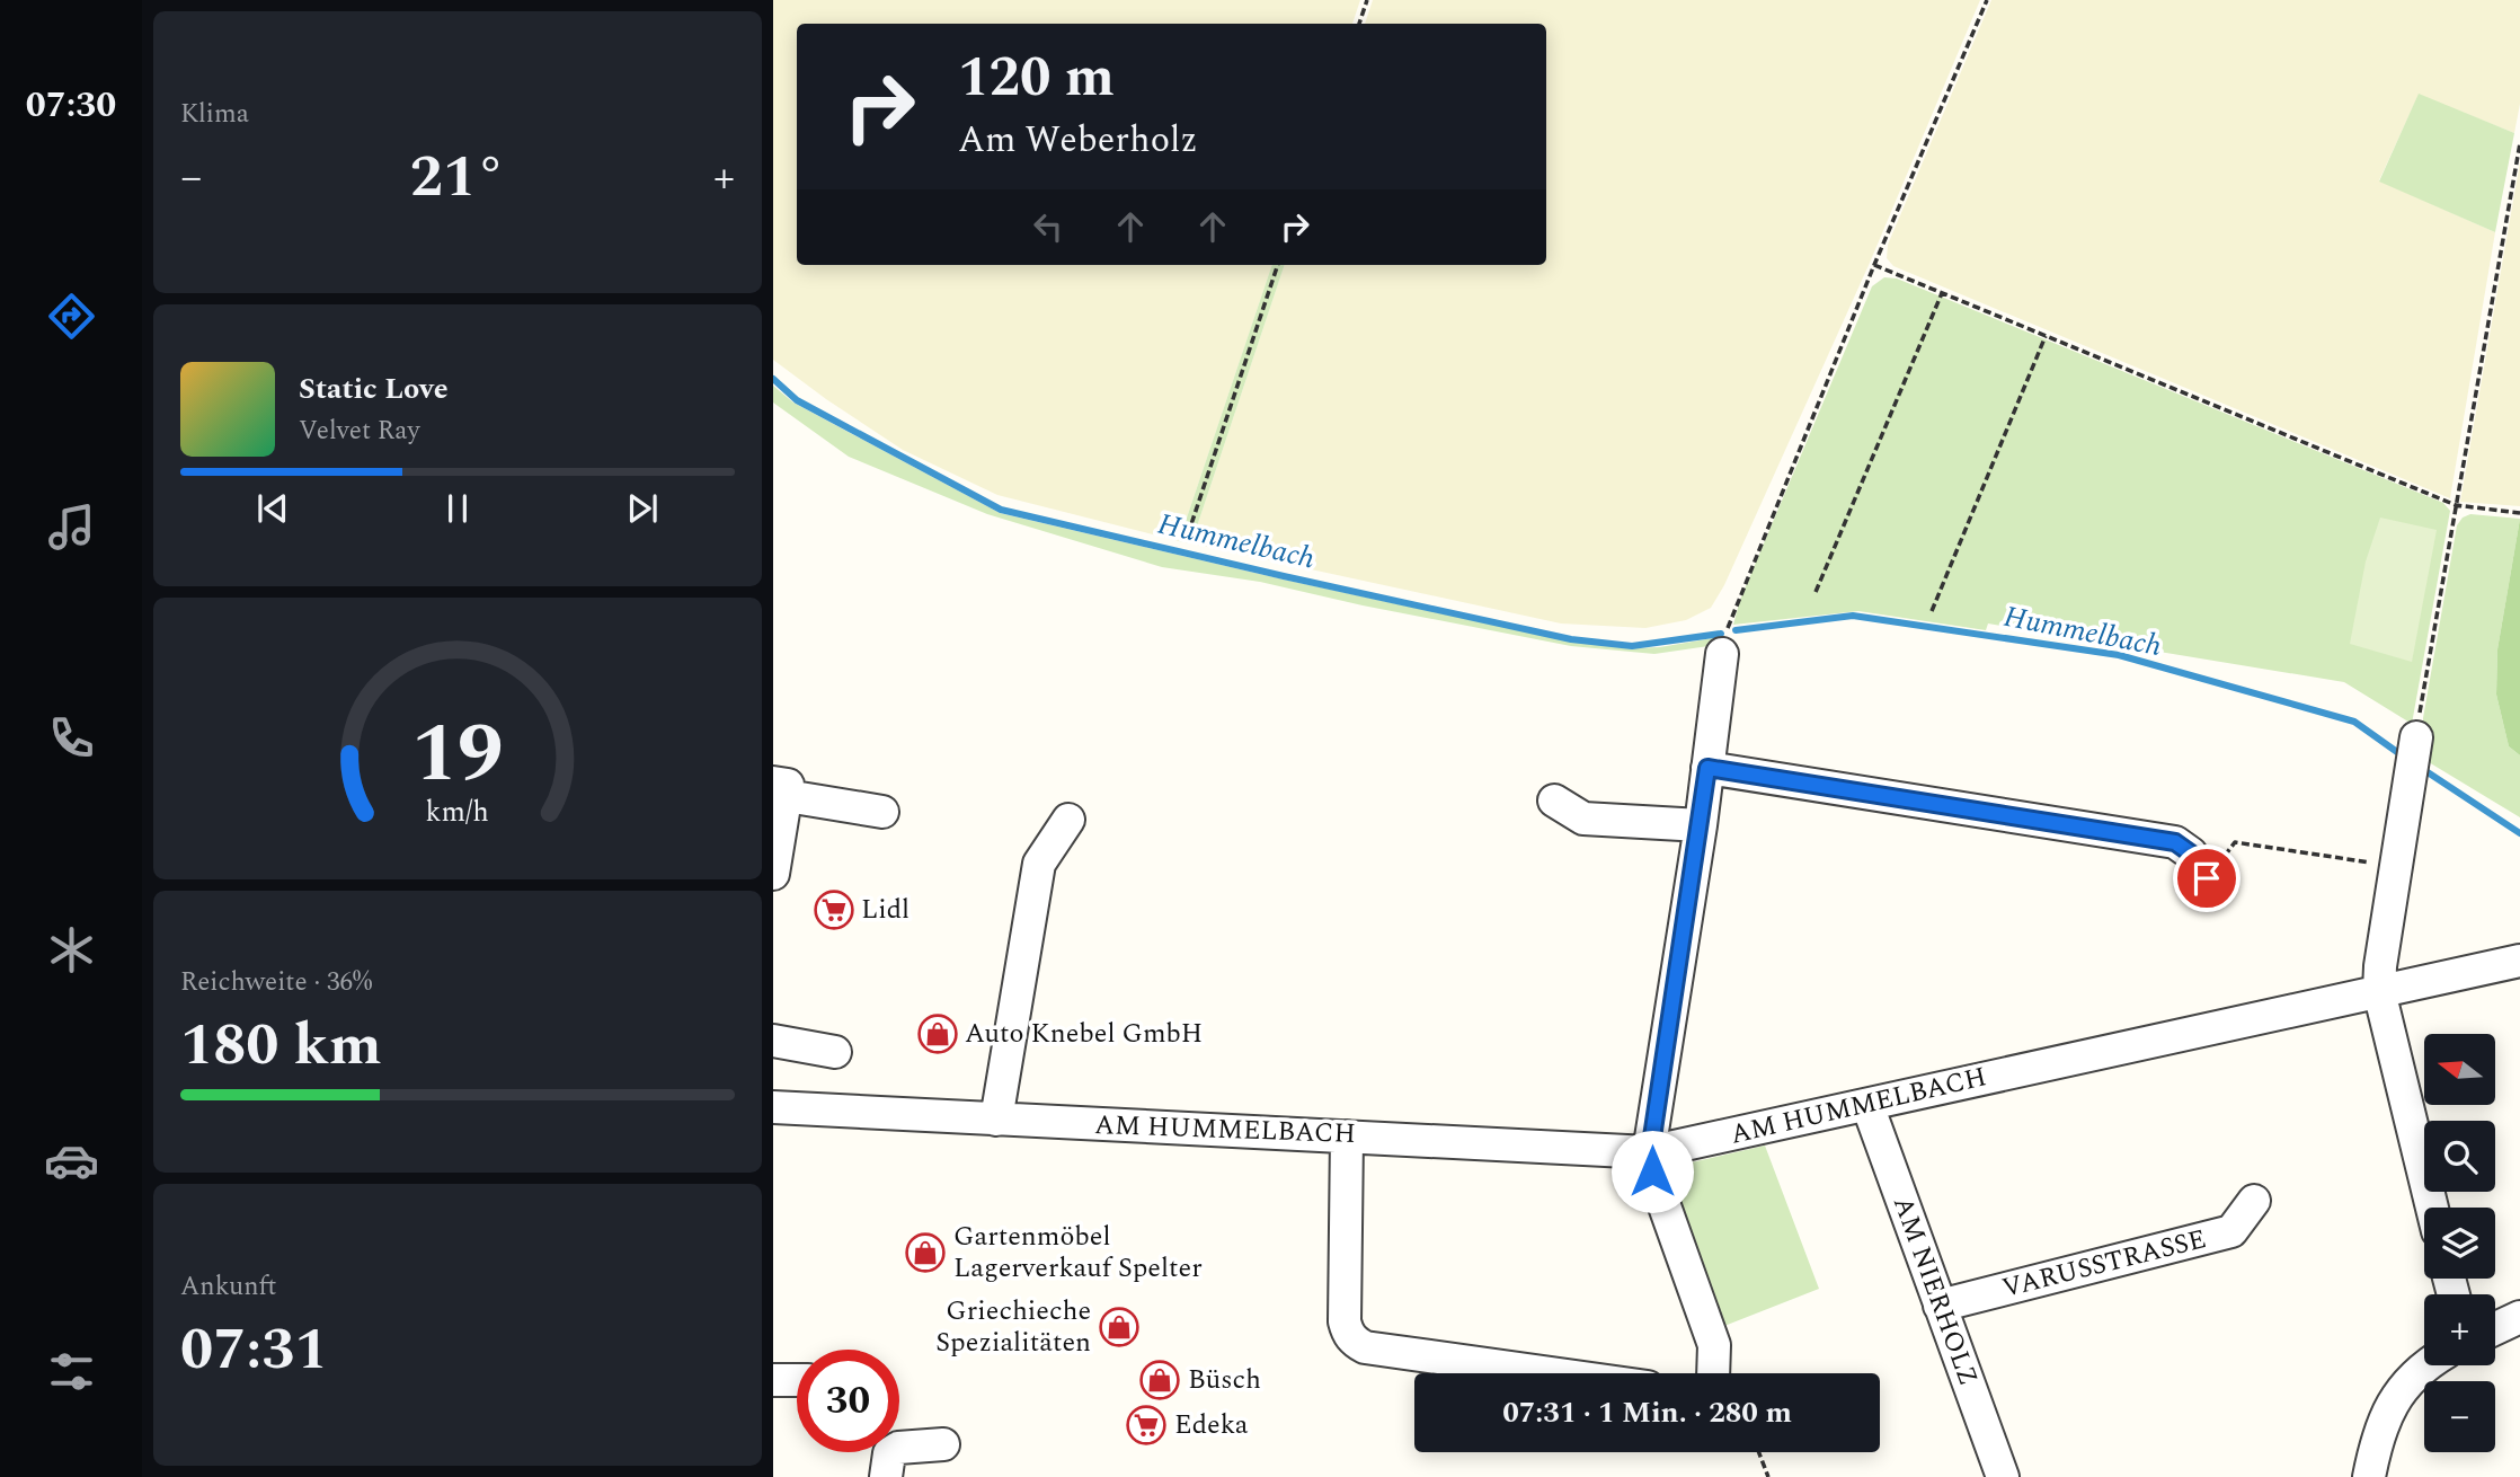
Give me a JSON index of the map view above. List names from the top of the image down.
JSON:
{
  "streets": {
    "street": ["AM HUMMELBACH", "VARUSSTRASSE", "AM NIERHOLZ"]
  },
  "crossings": [
    ["AM HUMMELBACH", "AM NIERHOLZ"],
    ["VARUSSTRASSE", "AM NIERHOLZ"]
  ],
  "water": ["Hummelbach"],
  "places": {
    "supermarket": ["Lidl", "Edeka"],
    "shop": [
      "Auto Knebel GmbH",
      "Gartenmöbel Lagerverkauf Spelter",
      "Griechieche Spezialitäten",
      "Büsch"
    ]
  },
  "north": "left",
  "page": {
    "tabs": "07:30",
    "tile": [
      "Klima",
      ["Reichweite · 36%", "180 km"],
      ["Ankunft", "07:31"]
    ],
    "turn": ["120 m", "Am Weberholz"],
    "heat": ["−", "21°", "+"],
    "song": ["Static Love", "Velvet Ray"],
    "map_buttons": ["+", "−"],
    "limit": "30",
    "trip": "07:31 · 1 Min. · 280 m",
    "gauge": ["19", "km/h"]
  }
}
